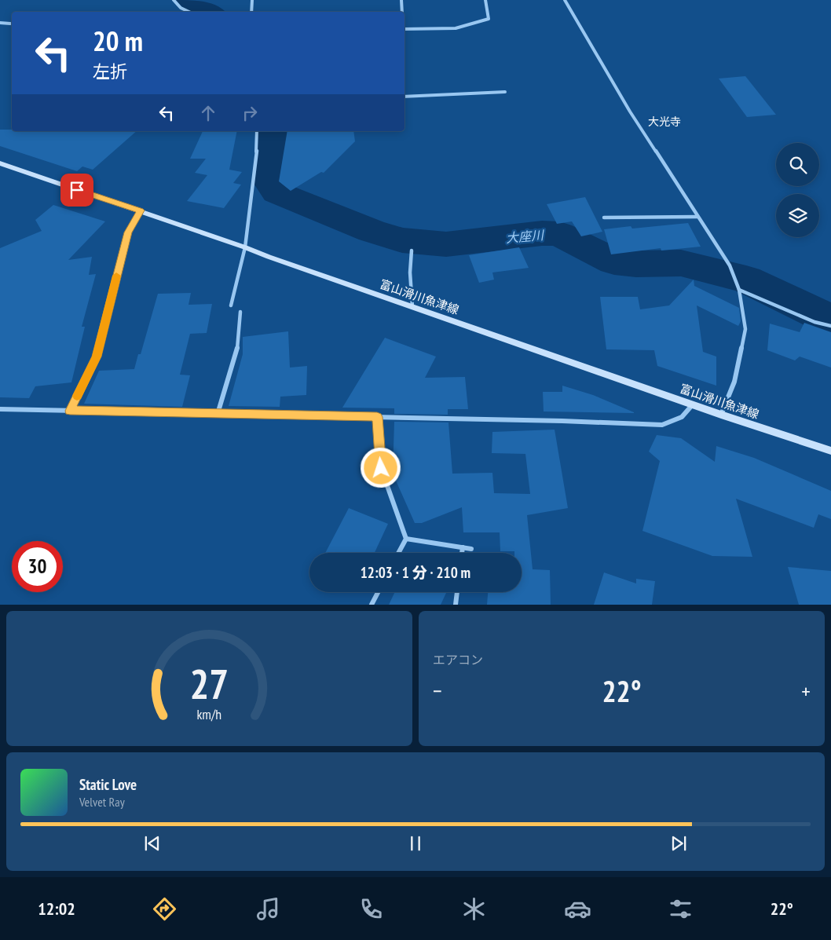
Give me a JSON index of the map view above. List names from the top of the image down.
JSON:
{
  "streets": {
    "main road": ["富山滑川魚津線"]
  },
  "districts": ["大光寺"],
  "water": ["大座川"],
  "page": {
    "turn": ["20 m", "左折"],
    "limit": "30",
    "trip": "12:03 · 1 分 · 210 m",
    "tile": "エアコン",
    "heat": ["−", "22°", "+"],
    "song": ["Static Love", "Velvet Ray"],
    "tabs": ["12:02", "22°"],
    "gauge": ["27", "km/h"]
  }
}
